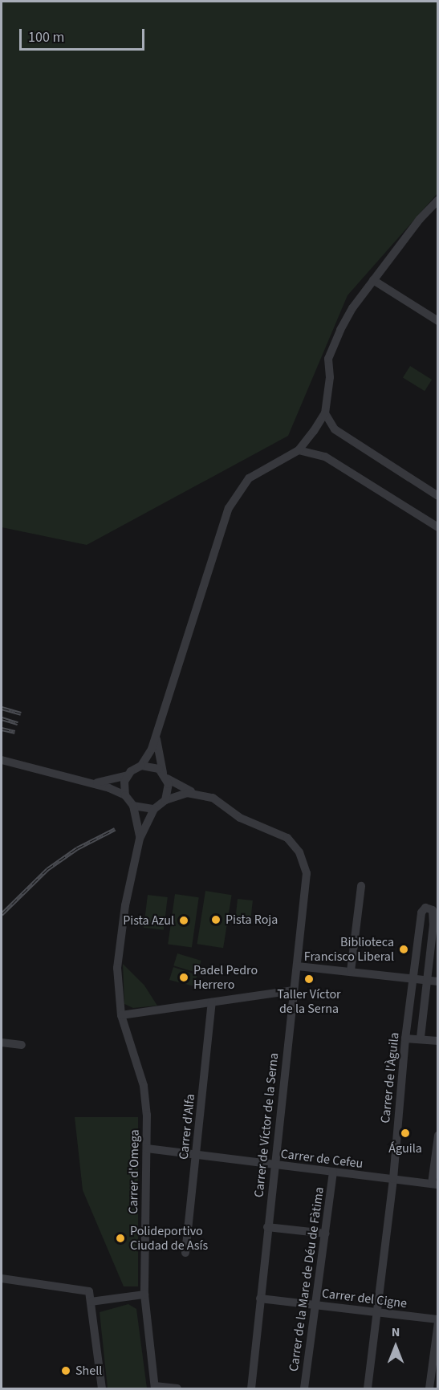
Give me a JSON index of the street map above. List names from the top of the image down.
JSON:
{
  "streets": {
    "street": [
      "Carrer de l'Àguila",
      "Carrer de Víctor de la Serna",
      "Carrer d'Alfa",
      "Carrer de Cefeu",
      "Carrer d'Omega",
      "Carrer de la Mare de Déu de Fàtima",
      "Carrer del Cigne"
    ]
  },
  "crossings": [
    ["Carrer de l'Àguila", "Carrer de Cefeu"],
    ["Carrer de l'Àguila", "Carrer del Cigne"],
    ["Carrer de Víctor de la Serna", "Carrer de Cefeu"],
    ["Carrer de Víctor de la Serna", "Carrer del Cigne"],
    ["Carrer d'Alfa", "Carrer de Cefeu"],
    ["Carrer de Cefeu", "Carrer d'Omega"],
    ["Carrer de Cefeu", "Carrer de la Mare de Déu de Fàtima"],
    ["Carrer de la Mare de Déu de Fàtima", "Carrer del Cigne"]
  ],
  "places": [
    "Pista Roja",
    "Pista Azul",
    "Biblioteca Francisco Liberal",
    "Padel Pedro Herrero",
    "Taller Víctor de la Serna",
    "Águila",
    "Polideportivo Ciudad de Asís",
    "Shell"
  ],
  "scale_bar": "100 m",
  "north": "top"
}
